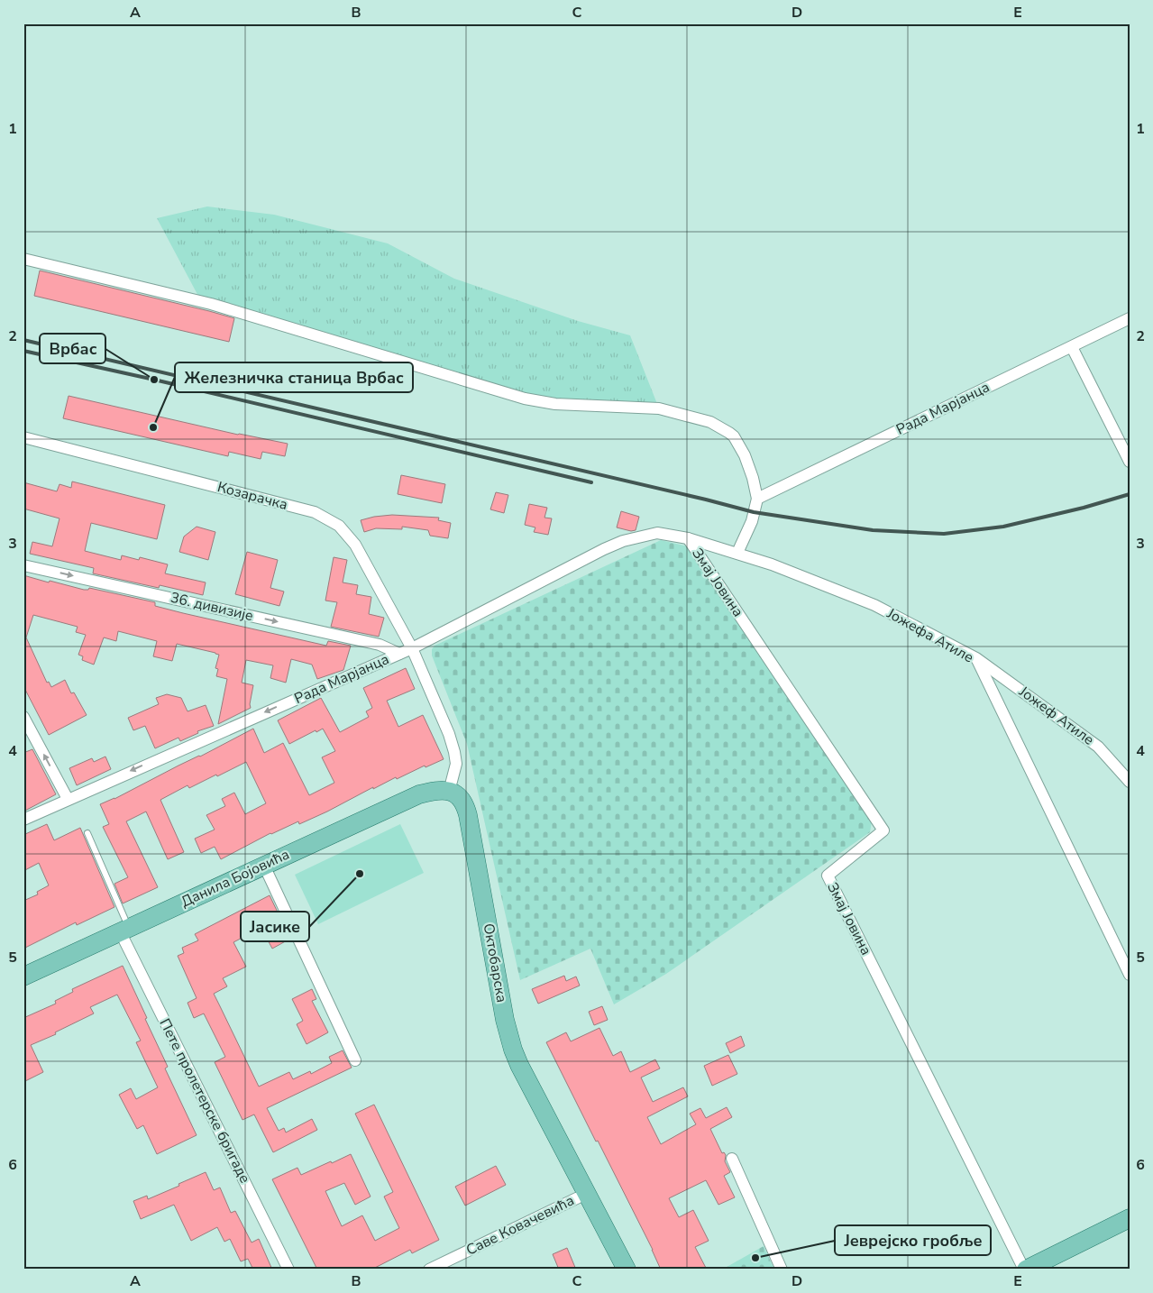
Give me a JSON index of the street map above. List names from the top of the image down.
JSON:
{
  "streets": {
    "main road": ["Данила Бојовића", "Октобарска"],
    "street": [
      "Рада Марјанца",
      "Козарачка",
      "Змај Јовина",
      "36. дивизије",
      "Јожефа Атиле",
      "Јожеф Атиле",
      "Пете пролетерске бригаде",
      "Саве Ковачевића"
    ]
  },
  "crossings": [
    ["Рада Марјанца", "Козарачка"],
    ["Рада Марјанца", "36. дивизије"],
    ["Рада Марјанца", "Јожефа Атиле"],
    ["Змај Јовина", "Јожефа Атиле"],
    ["Јожефа Атиле", "Јожеф Атиле"],
    ["Данила Бојовића", "Октобарска"],
    ["Данила Бојовића", "Пете пролетерске бригаде"],
    ["Октобарска", "Саве Ковачевића"]
  ],
  "one_way": ["36. дивизије"],
  "places": [
    "Врбас",
    "Железничка станица Врбас",
    "Јасике",
    "Јеврејско гробље"
  ],
  "grid": {
    "columns": [
      "A",
      "B",
      "C",
      "D",
      "E"
    ],
    "rows": [
      "1",
      "2",
      "3",
      "4",
      "5",
      "6"
    ]
  }
}
